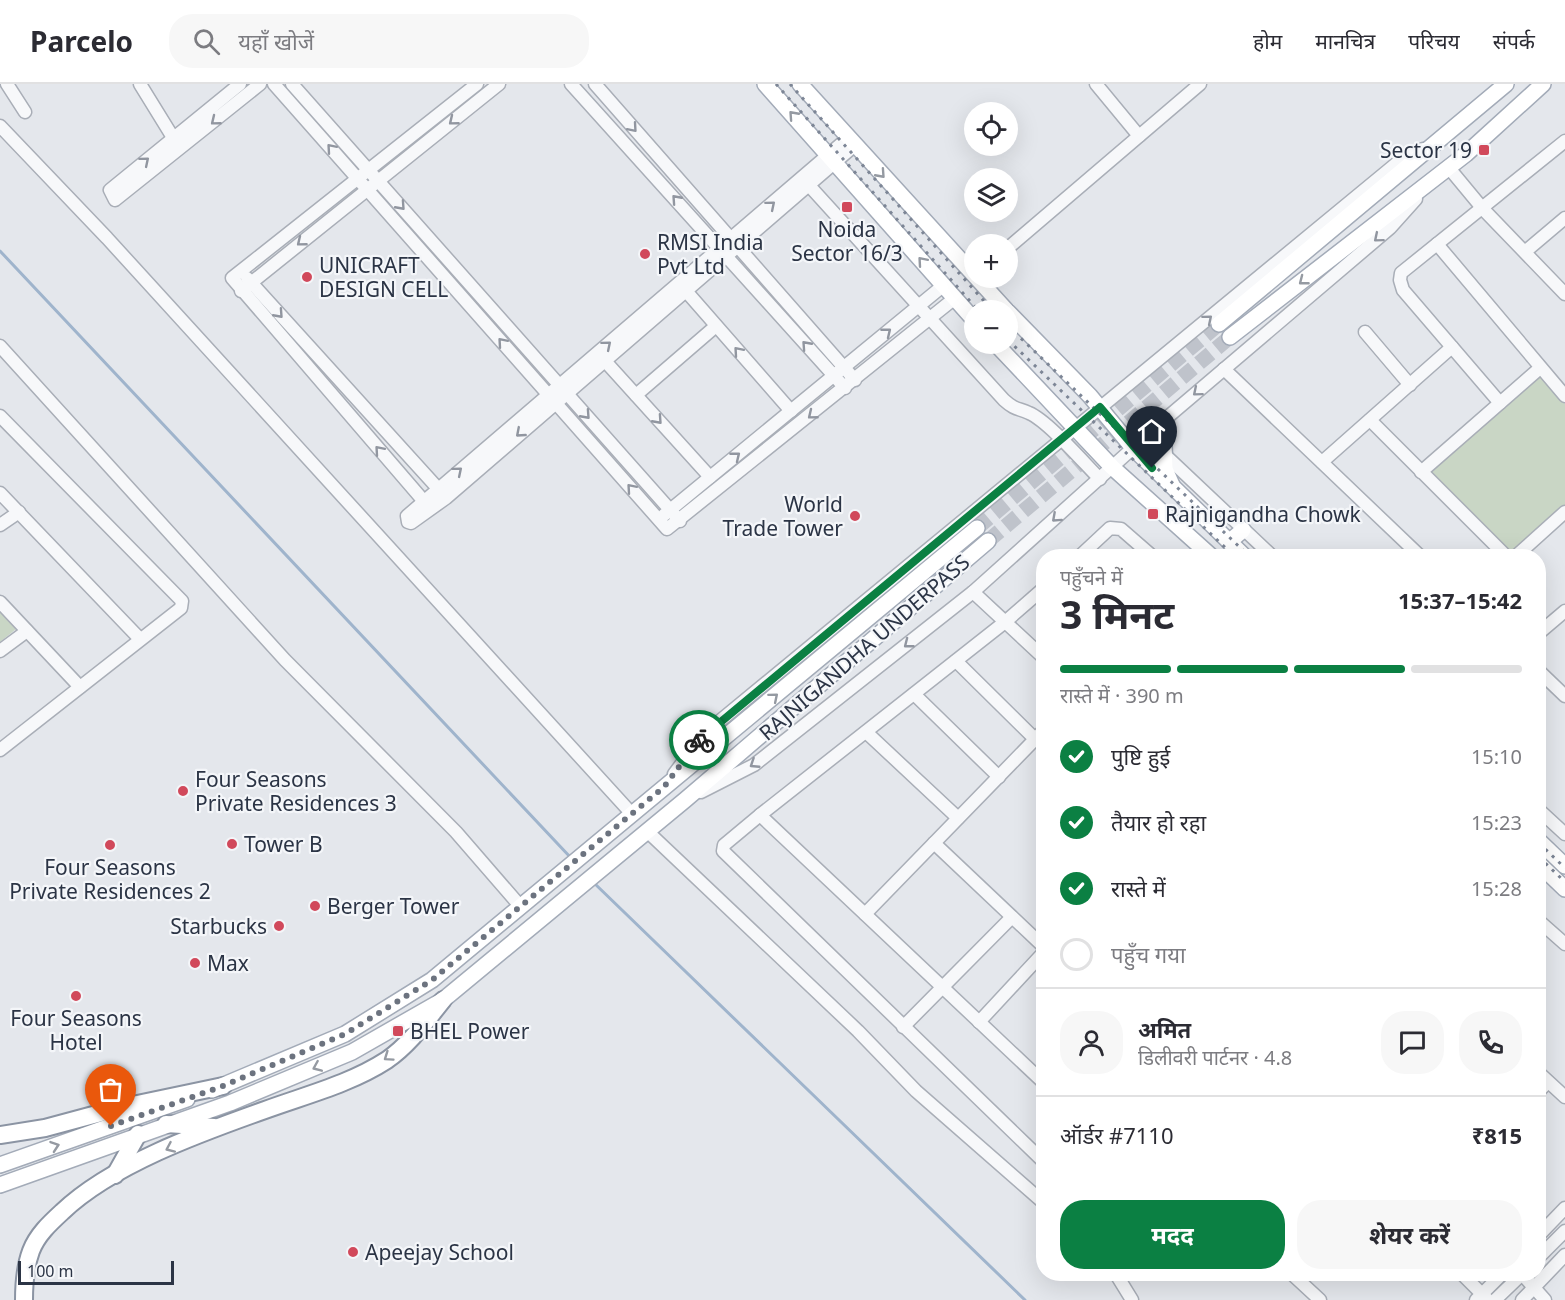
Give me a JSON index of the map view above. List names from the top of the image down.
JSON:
{
  "streets": {
    "main road": ["RAJNIGANDHA UNDERPASS"]
  },
  "places": {
    "transit": [
      "Sector 19",
      "Noida Sector 16/3",
      "Rajnigandha Chowk",
      "BHEL Power"
    ],
    "other": [
      "RMSI India Pvt Ltd",
      "UNICRAFT DESIGN CELL",
      "World Trade Tower",
      "Four Seasons Private Residences 3",
      "Tower B",
      "Four Seasons Private Residences 2",
      "Berger Tower",
      "Starbucks",
      "Max",
      "Four Seasons Hotel",
      "Apeejay School"
    ]
  },
  "scale_bar": "100 m",
  "page": {
    "header": "Parcelo",
    "search": "यहाँ खोजें",
    "nav": [
      "होम",
      "मानचित्र",
      "परिचय",
      "संपर्क"
    ],
    "map_buttons": ["+", "−"],
    "heading": ["3 मिनट", "पहुँचने में", "15:37–15:42"],
    "panel": [
      "अमित",
      "डिलीवरी पार्टनर · 4.8",
      "ऑर्डर #7110",
      "₹815"
    ],
    "bar": "रास्ते में · 390 m",
    "list": [
      ["पुष्टि हुई", "15:10"],
      ["तैयार हो रहा", "15:23"],
      ["रास्ते में", "15:28"],
      "पहुँच गया"
    ],
    "buttons": ["मदद", "शेयर करें"],
    "scale": "100 m"
  }
}
